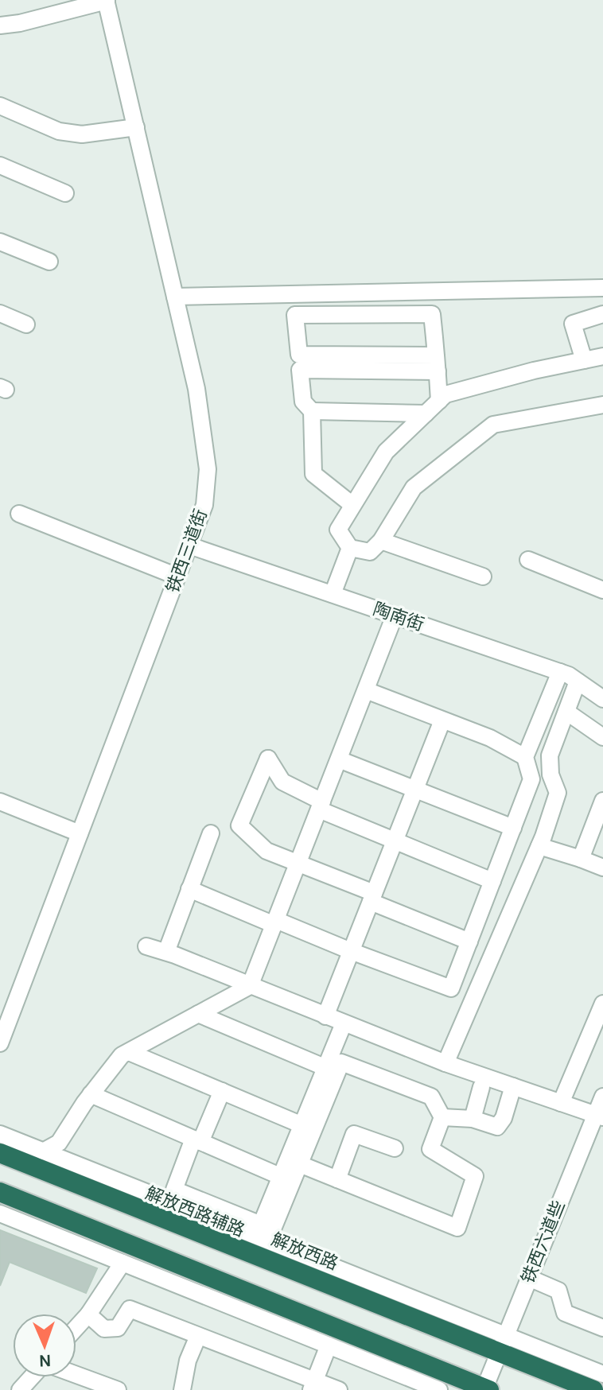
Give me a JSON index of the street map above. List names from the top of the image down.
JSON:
{
  "streets": {
    "highway": ["解放西路"],
    "street": [
      "铁西三道街",
      "陶南街",
      "解放西路辅路",
      "铁西六道些"
    ]
  },
  "crossings": [
    ["铁西三道街", "陶南街"],
    ["解放西路辅路", "铁西六道些"],
    ["解放西路辅路", "解放西路"],
    ["铁西六道些", "解放西路"]
  ],
  "north": "bottom"
}
